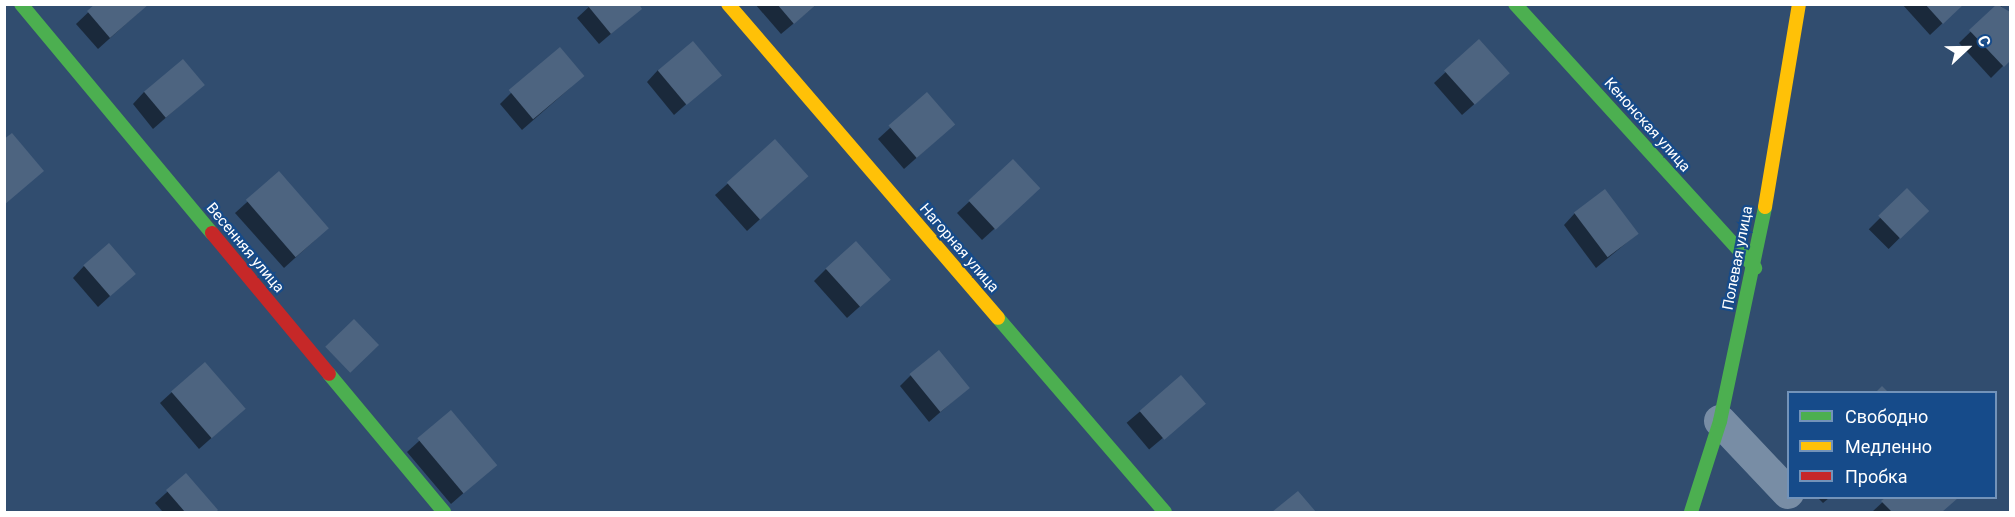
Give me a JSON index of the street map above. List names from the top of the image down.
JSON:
{
  "streets": {
    "street": [
      "Кенонская улица",
      "Весенняя улица",
      "Нагорная улица",
      "Полевая улица"
    ]
  },
  "crossings": [
    ["Кенонская улица", "Полевая улица"]
  ],
  "legend": ["Свободно", "Медленно", "Пробка"],
  "north": "right"
}
